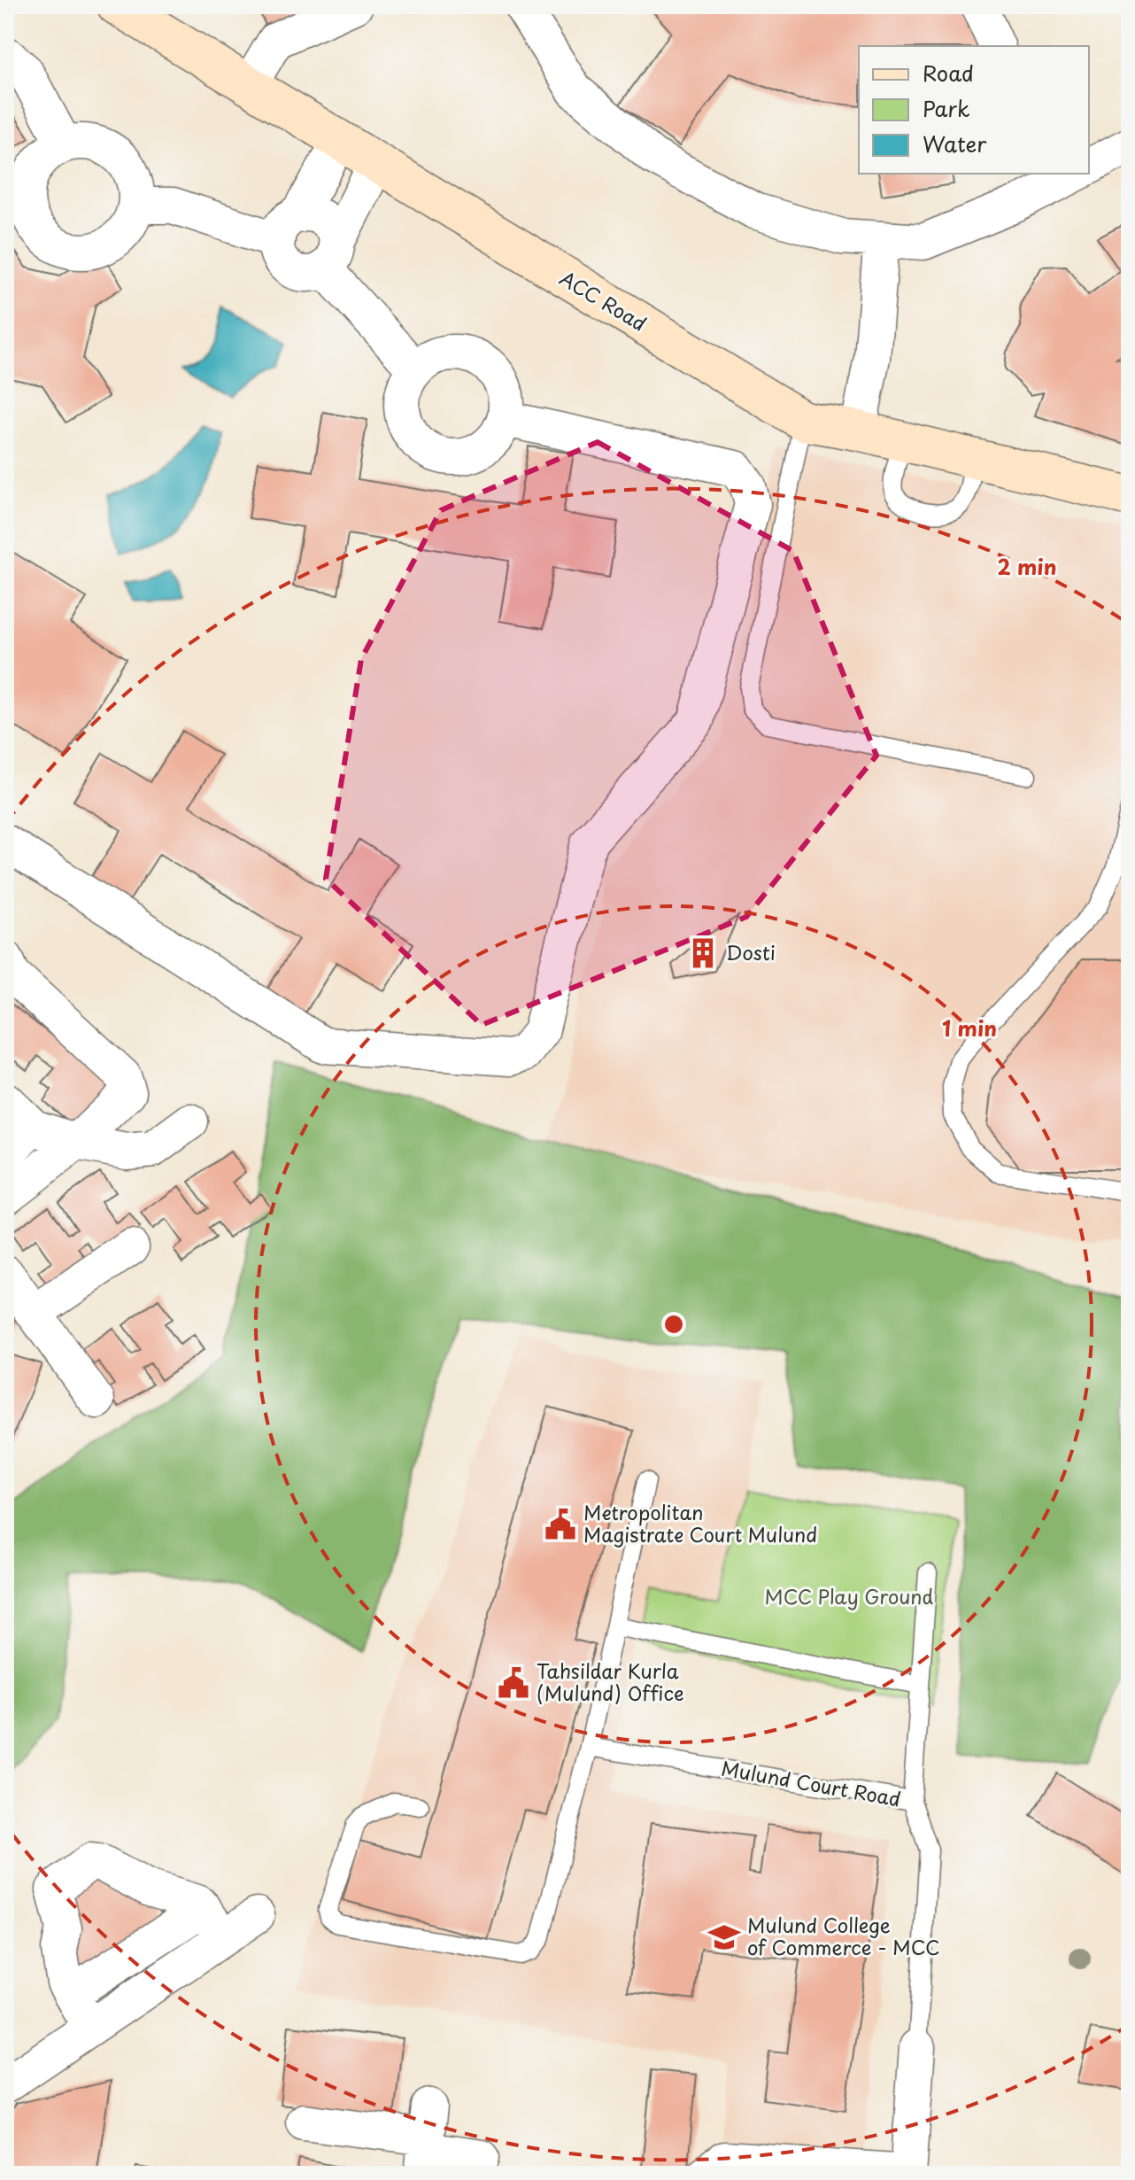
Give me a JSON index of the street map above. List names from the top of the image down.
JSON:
{
  "streets": {
    "street": ["ACC Road", "Mulund Court Road"]
  },
  "parks": ["MCC Play Ground"],
  "places": {
    "building": ["Dosti"],
    "public building": ["Metropolitan Magistrate Court Mulund", "Tahsildar Kurla (Mulund) Office"],
    "school or university": ["Mulund College of Commerce - MCC"]
  },
  "legend": ["Road", "Park", "Water"],
  "rings": ["2 min", "1 min"]
}
